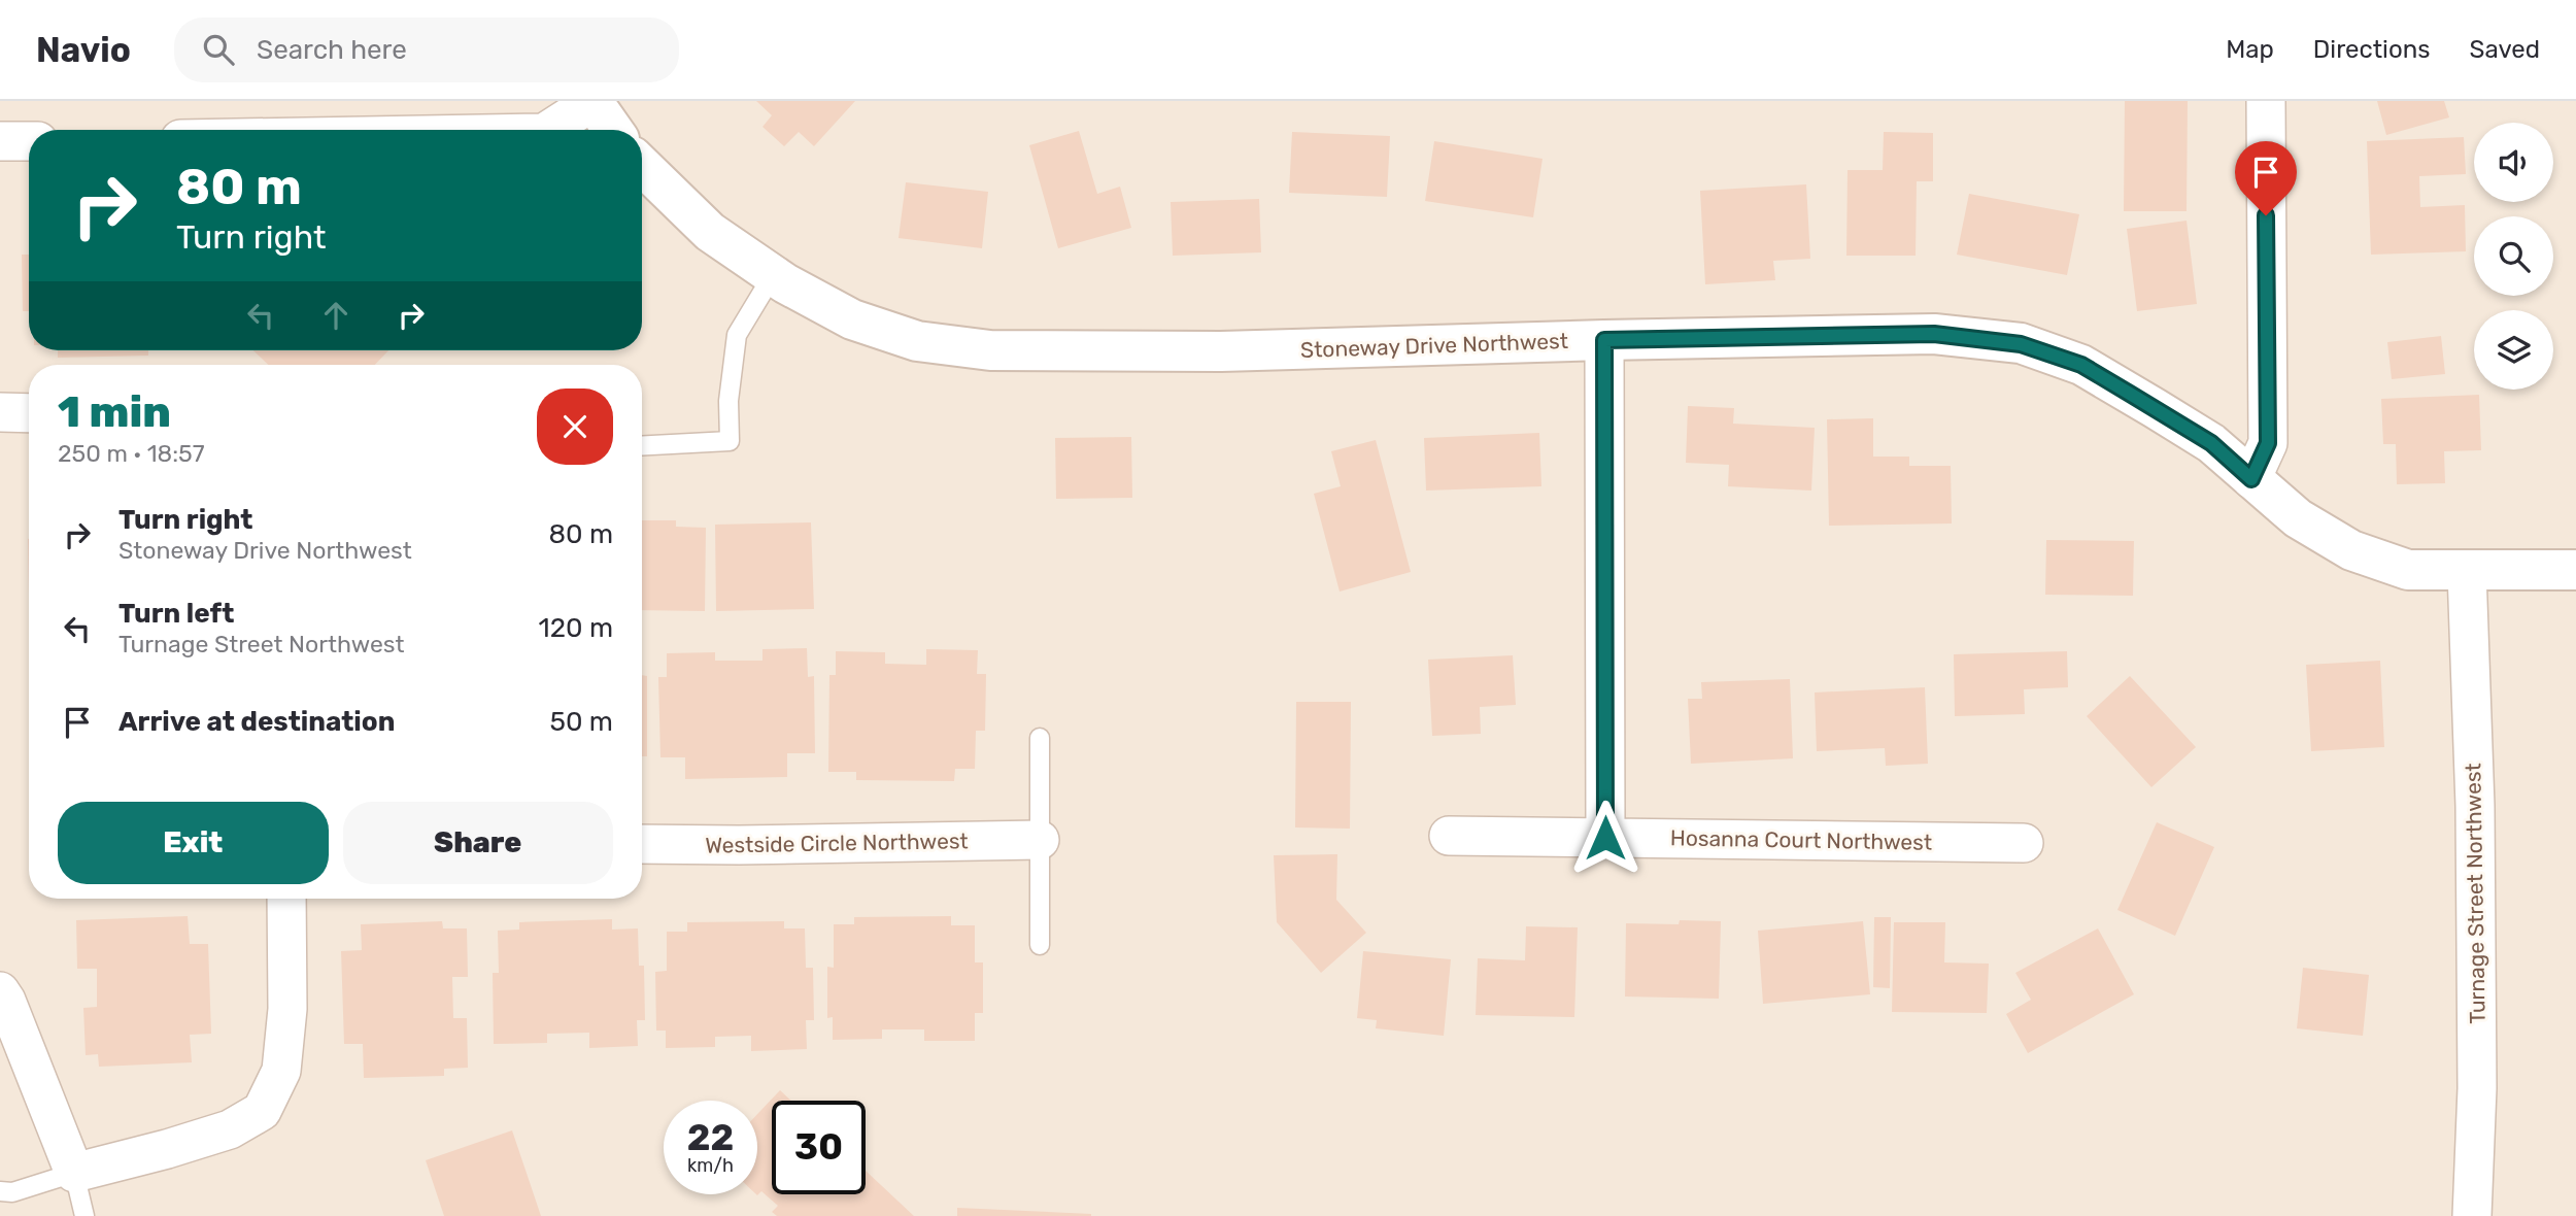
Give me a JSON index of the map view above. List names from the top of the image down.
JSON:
{
  "streets": {
    "street": [
      "Stoneway Drive Northwest",
      "Hosanna Court Northwest",
      "Westside Circle Northwest",
      "Turnage Street Northwest"
    ]
  },
  "crossings": [
    ["Stoneway Drive Northwest", "Turnage Street Northwest"]
  ],
  "page": {
    "header": "Navio",
    "search": "Search here",
    "nav": ["Map", "Directions", "Saved"],
    "turn": ["80 m", "Turn right"],
    "heading": ["1 min", "250 m · 18:57"],
    "list": [
      {
        "name": "Turn right",
        "note": "Stoneway Drive Northwest",
        "value": "80 m"
      },
      {
        "name": "Turn left",
        "note": "Turnage Street Northwest",
        "value": "120 m"
      },
      {
        "name": "Arrive at destination",
        "value": "50 m"
      }
    ],
    "buttons": ["Exit", "Share"],
    "speed": "22 km/h",
    "limit": "30"
  }
}
